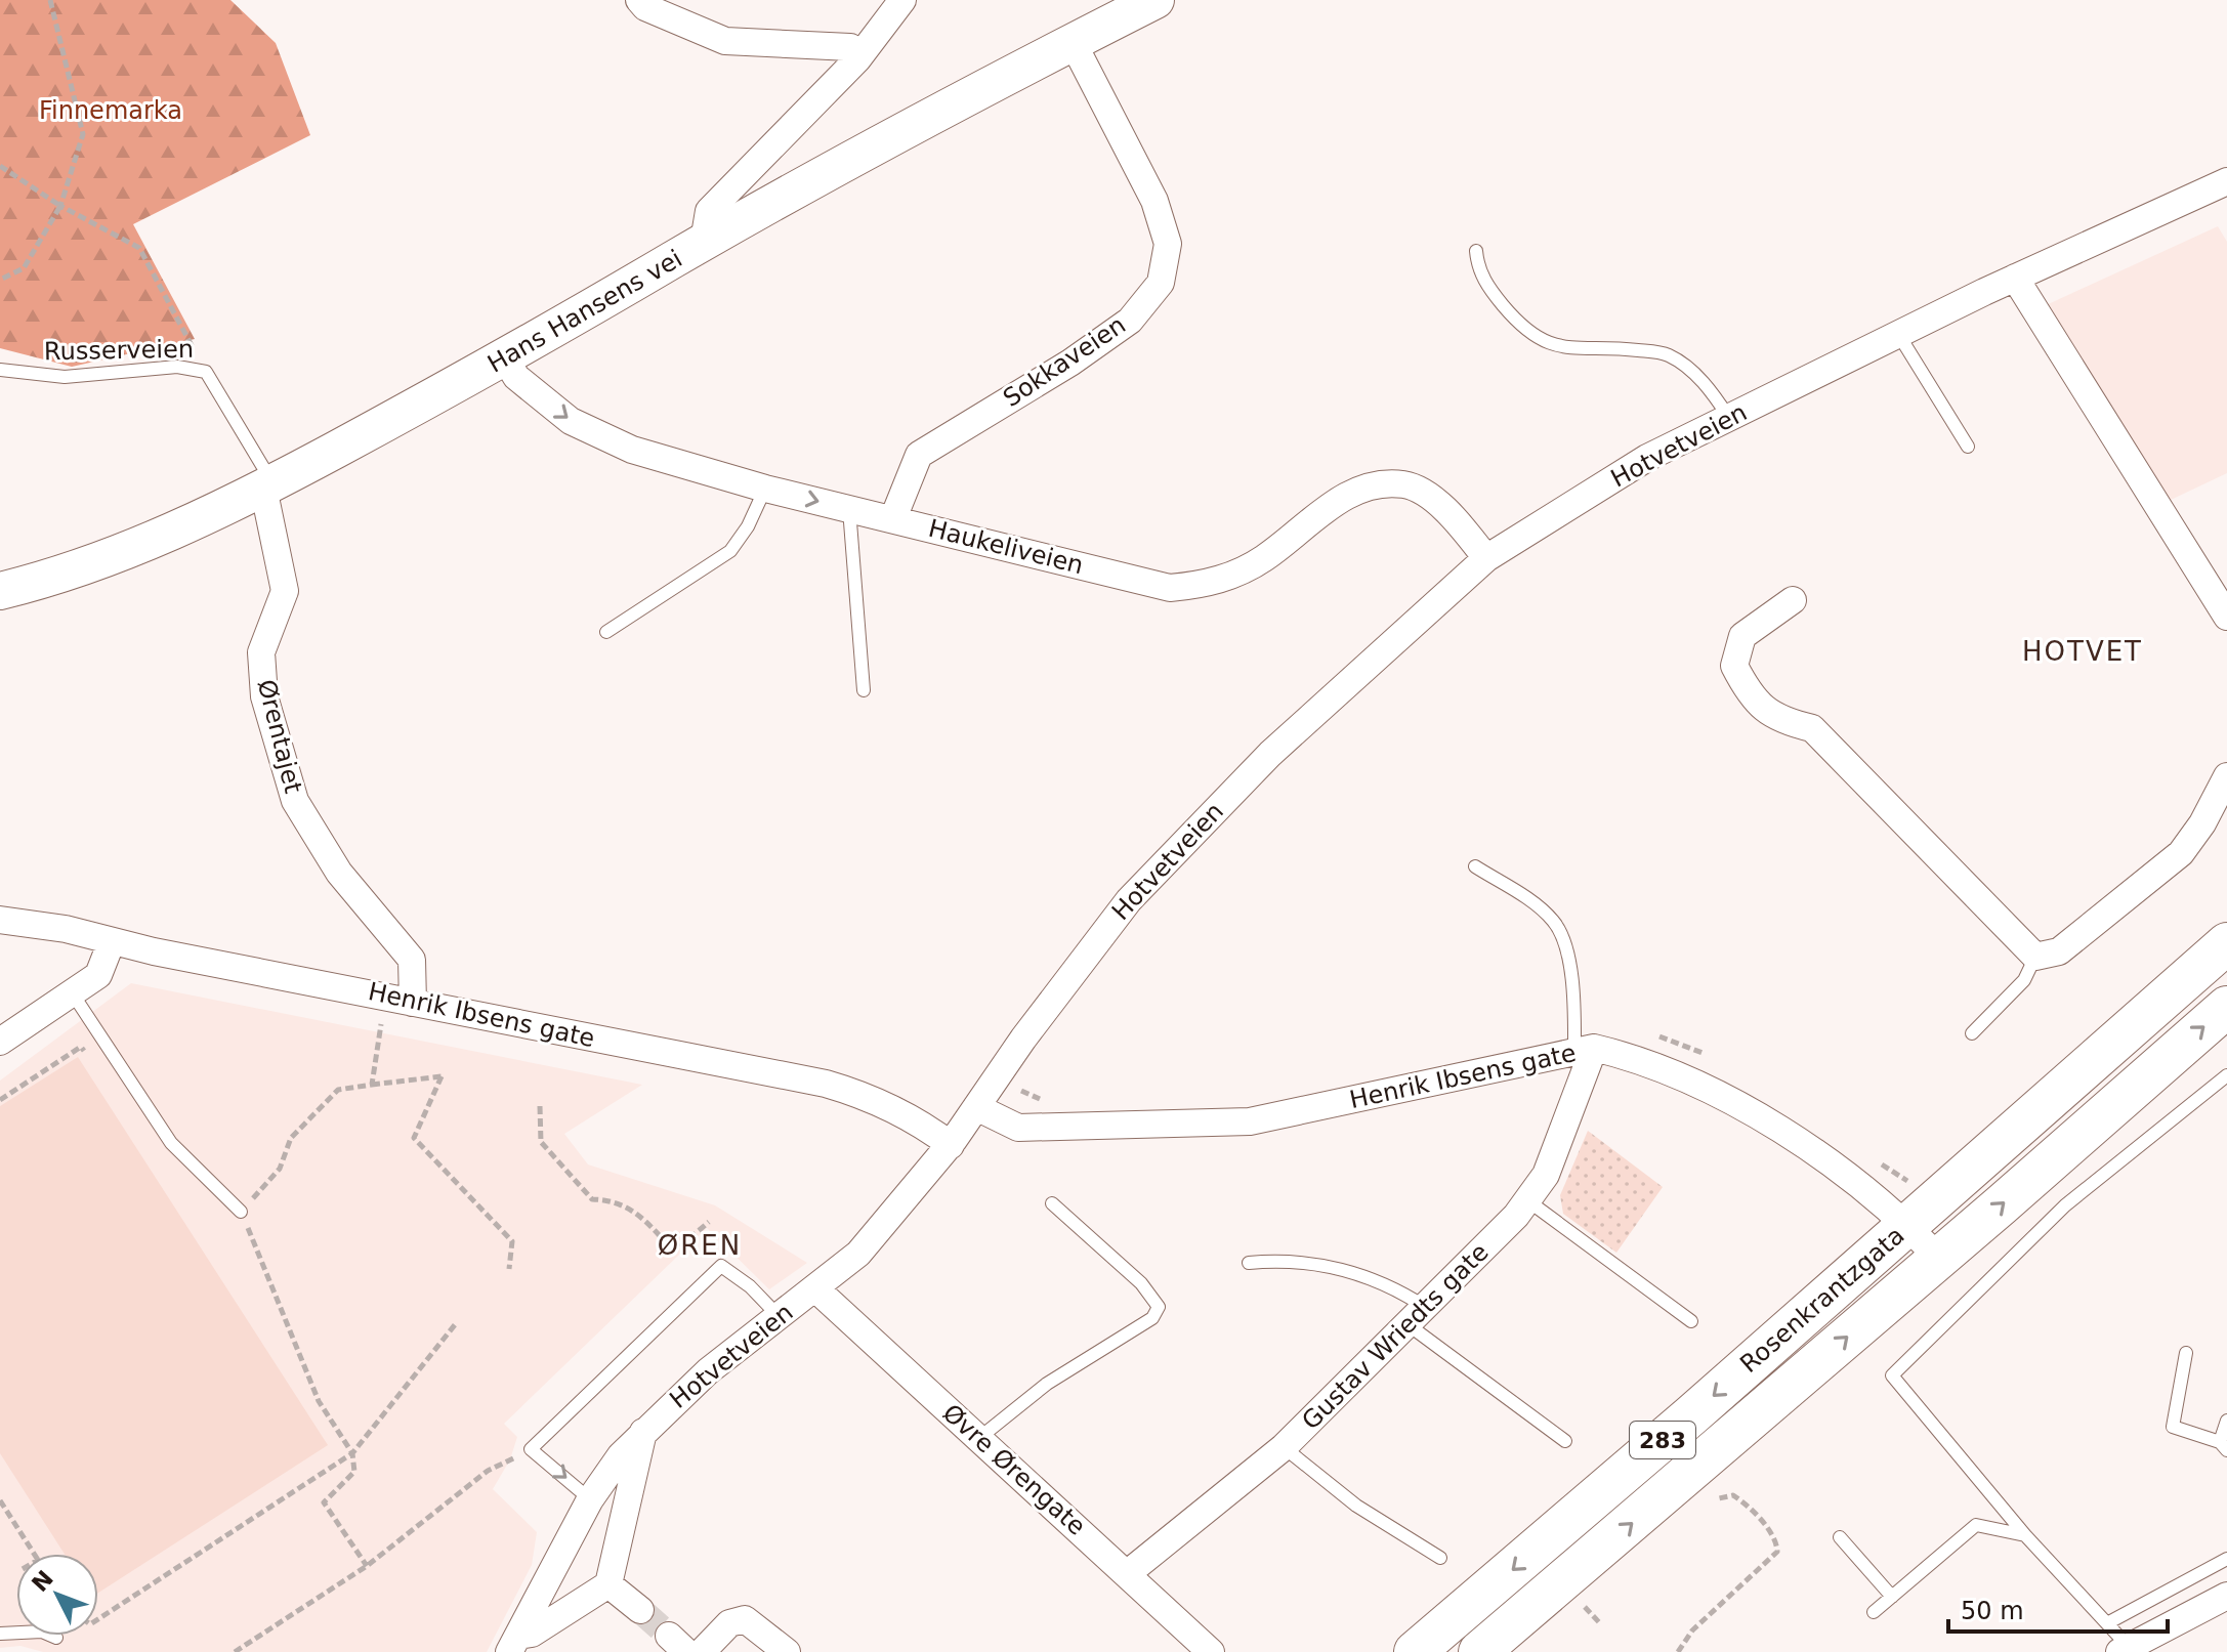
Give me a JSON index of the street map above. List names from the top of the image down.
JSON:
{
  "streets": {
    "main road": ["Hans Hansens vei", "Rosenkrantzgata", "283"],
    "street": [
      "Sokkaveien",
      "Hotvetveien",
      "Haukeliveien",
      "Ørentajet",
      "Henrik Ibsens gate",
      "Gustav Wriedts gate",
      "Øvre Ørengate"
    ],
    "lane": ["Russerveien"]
  },
  "crossings": [
    ["Hans Hansens vei", "Russerveien"],
    ["Hans Hansens vei", "Sokkaveien"],
    ["Hans Hansens vei", "Haukeliveien"],
    ["Hans Hansens vei", "Ørentajet"],
    ["Russerveien", "Ørentajet"],
    ["Sokkaveien", "Haukeliveien"],
    ["Hotvetveien", "Haukeliveien"],
    ["Hotvetveien", "Henrik Ibsens gate"],
    ["Hotvetveien", "Øvre Ørengate"],
    ["Ørentajet", "Henrik Ibsens gate"],
    ["Henrik Ibsens gate", "Rosenkrantzgata"],
    ["Henrik Ibsens gate", "Gustav Wriedts gate"],
    ["Gustav Wriedts gate", "Øvre Ørengate"]
  ],
  "one_way": ["Haukeliveien"],
  "districts": ["HOTVET", "ØREN"],
  "parks": ["Finnemarka"],
  "scale_bar": "50 m",
  "north": "top left"
}
